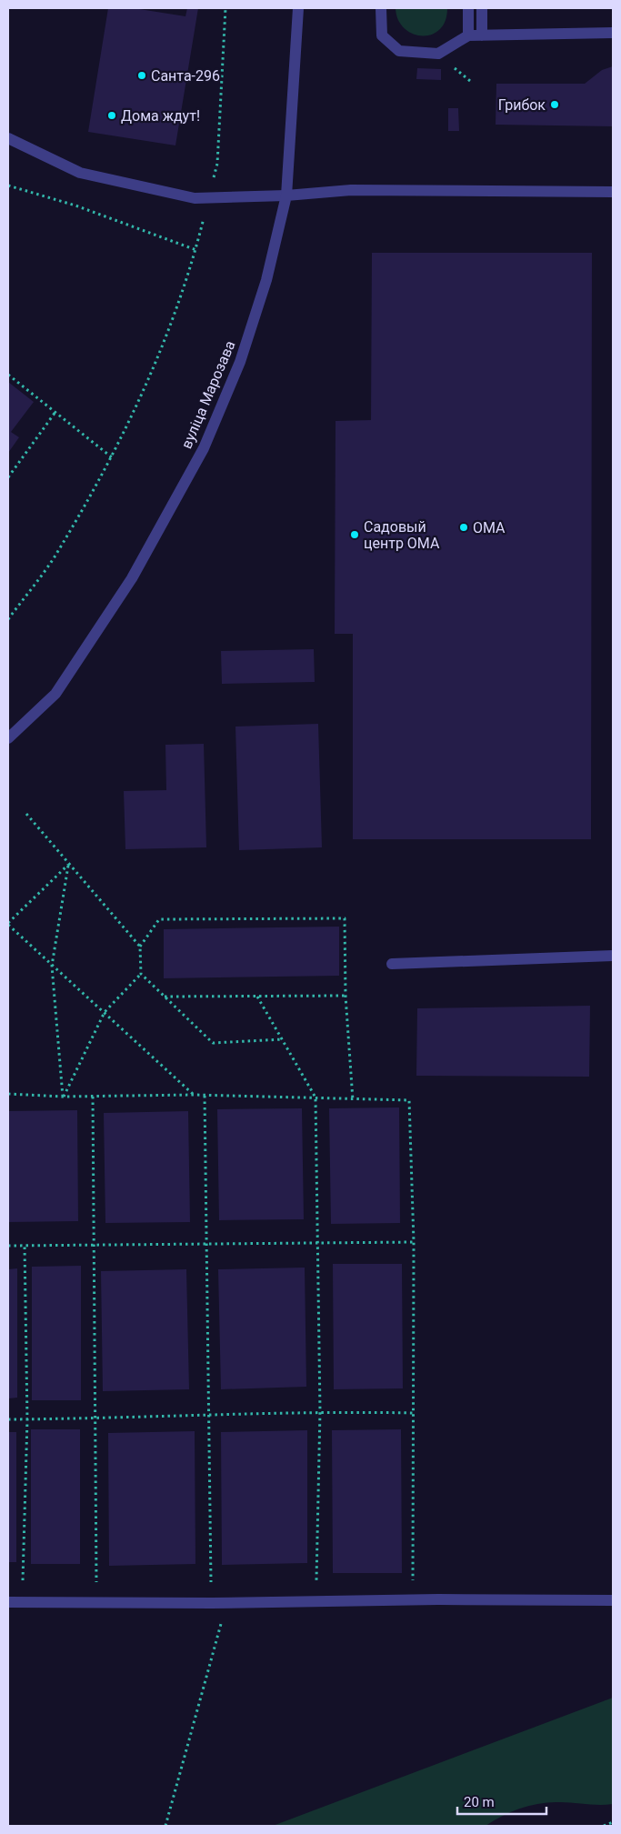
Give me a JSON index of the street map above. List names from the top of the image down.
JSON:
{
  "streets": {
    "street": ["вуліца Марозава"]
  },
  "places": [
    "Санта-296",
    "Грибок",
    "Дома ждут!",
    "ОМА",
    "Садовый центр ОМА"
  ],
  "scale_bar": "20 m"
}
